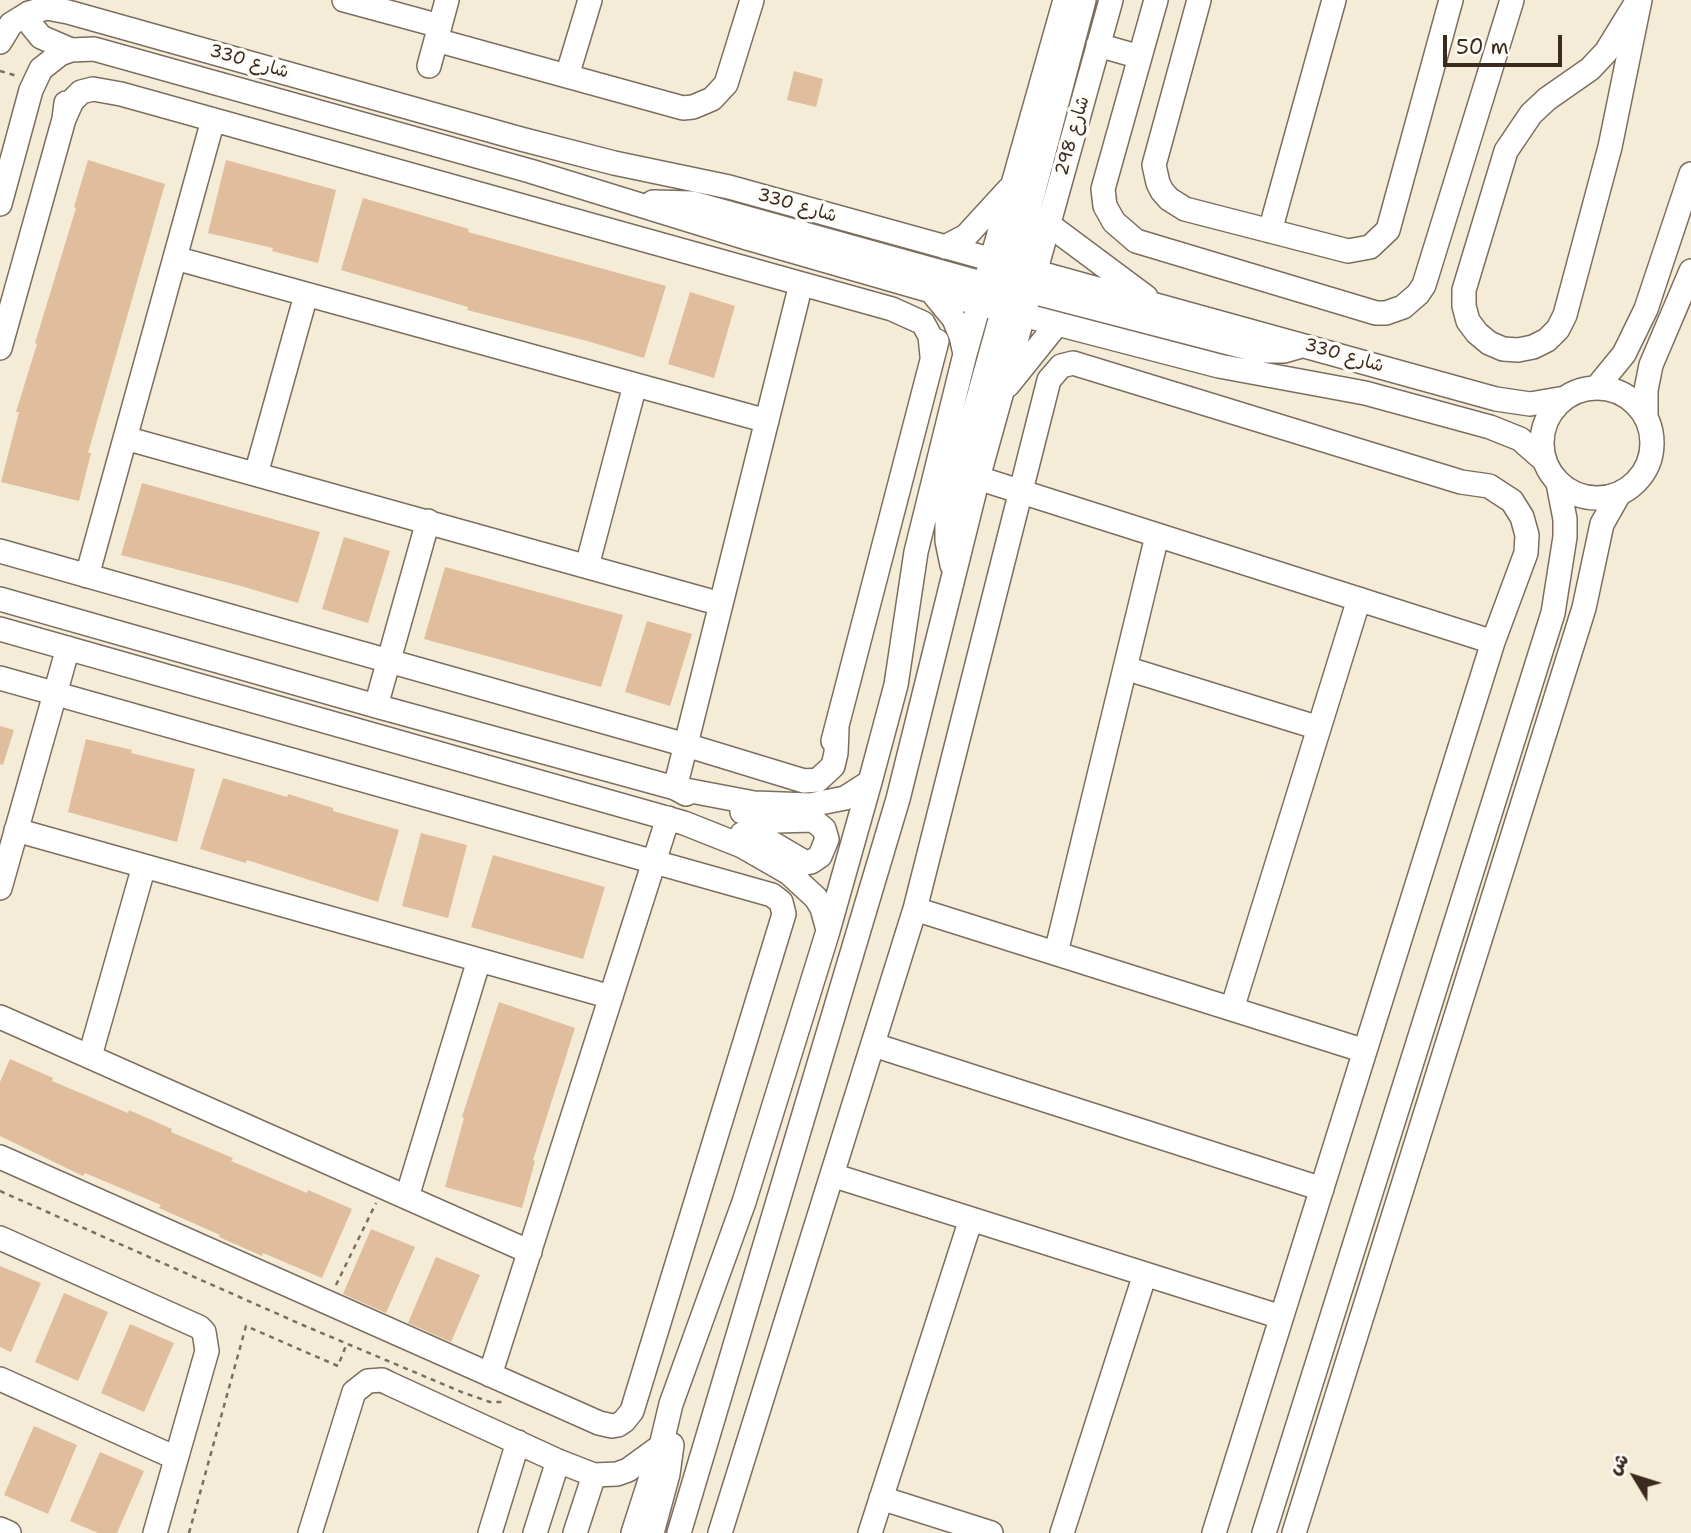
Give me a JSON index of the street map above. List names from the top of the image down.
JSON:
{
  "streets": {
    "street": ["شارع 330", "شارع 298"]
  },
  "crossings": [
    ["شارع 330", "شارع 298"]
  ],
  "scale_bar": "50 m",
  "north": "top left"
}
